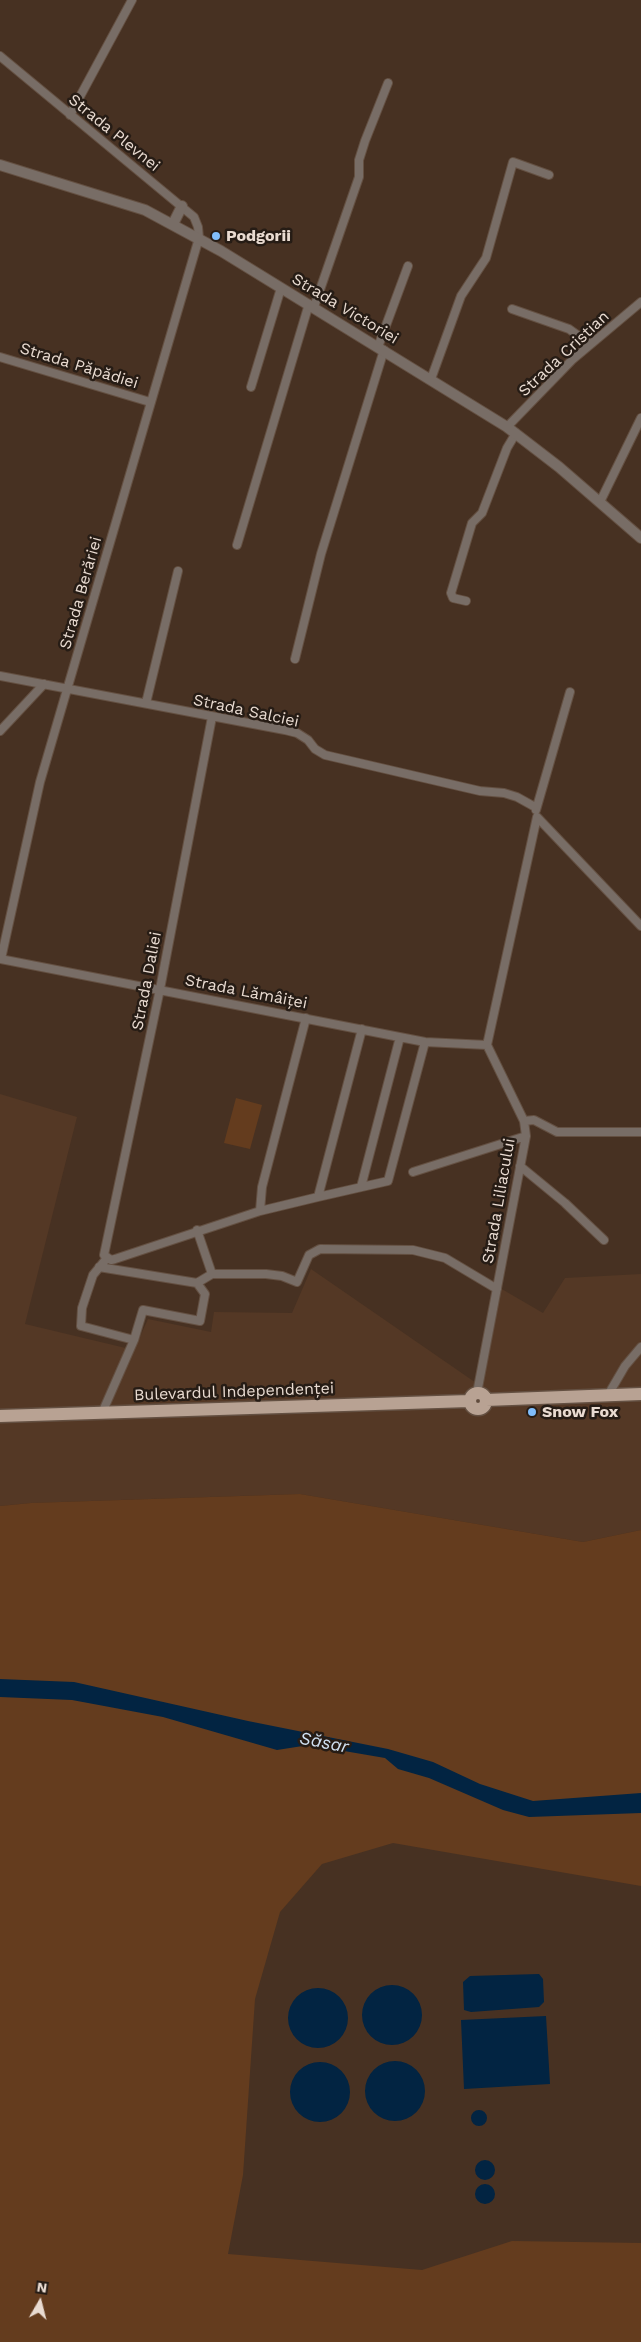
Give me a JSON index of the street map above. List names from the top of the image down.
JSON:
{
  "streets": {
    "main road": ["Bulevardul Independenței"],
    "street": [
      "Strada Plevnei",
      "Strada Victoriei",
      "Strada Cristian",
      "Strada Păpădiei",
      "Strada Berăriei",
      "Strada Salciei",
      "Strada Daliei",
      "Strada Lămâiței",
      "Strada Liliacului"
    ]
  },
  "crossings": [
    ["Strada Plevnei", "Strada Victoriei"],
    ["Strada Plevnei", "Strada Berăriei"],
    ["Strada Victoriei", "Strada Cristian"],
    ["Strada Victoriei", "Strada Berăriei"],
    ["Strada Păpădiei", "Strada Berăriei"],
    ["Strada Berăriei", "Strada Salciei"],
    ["Strada Berăriei", "Strada Lămâiței"],
    ["Strada Salciei", "Strada Daliei"],
    ["Strada Daliei", "Strada Lămâiței"],
    ["Strada Lămâiței", "Strada Liliacului"],
    ["Strada Liliacului", "Bulevardul Independenței"]
  ],
  "water": ["Săsar"],
  "places": ["Podgorii", "Snow Fox"],
  "north": "top"
}
